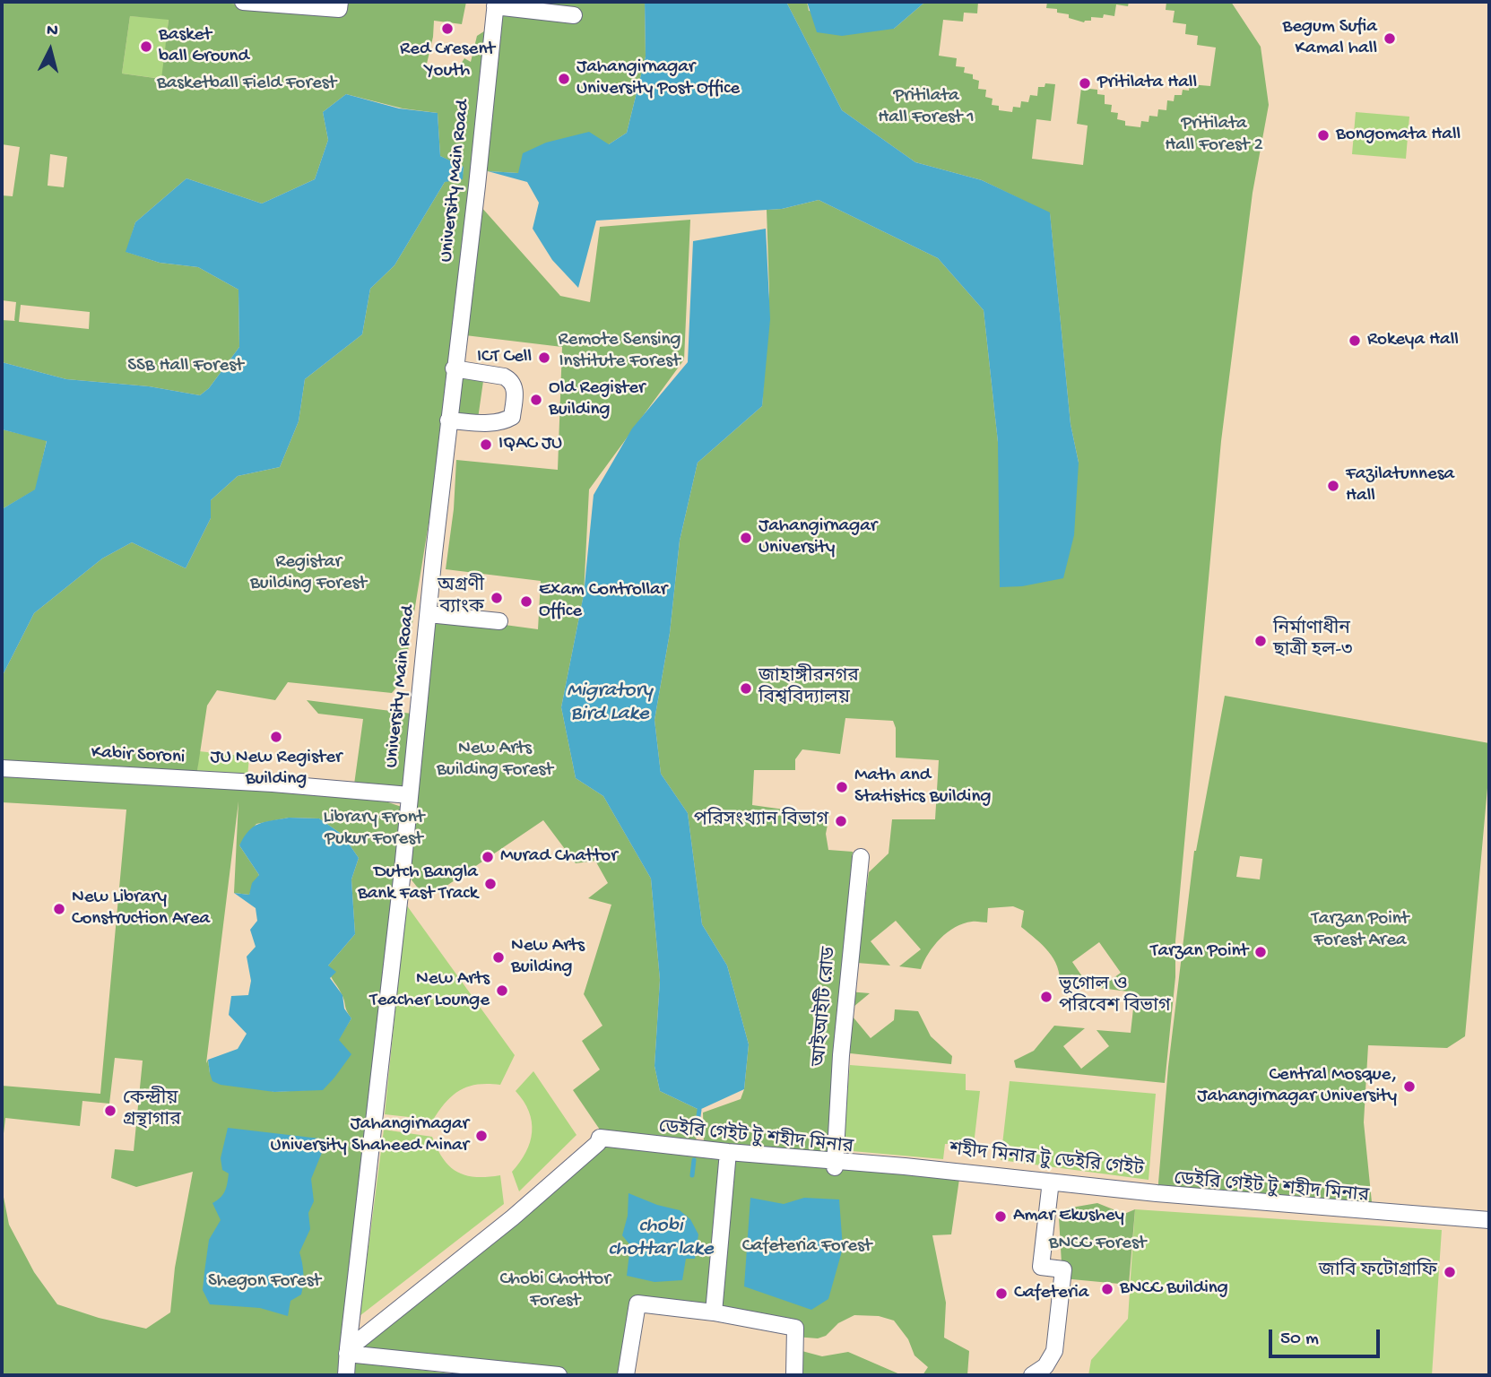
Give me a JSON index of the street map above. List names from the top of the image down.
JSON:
{
  "streets": {
    "street": [
      "University Main Road",
      "Kabir Soroni",
      "আইআইটি রোড",
      "ডেইরি গেইট টু শহীদ মিনার",
      "শহীদ মিনার টু ডেইরি গেইট"
    ]
  },
  "crossings": [
    ["University Main Road", "Kabir Soroni"],
    ["University Main Road", "শহীদ মিনার টু ডেইরি গেইট"],
    ["আইআইটি রোড", "ডেইরি গেইট টু শহীদ মিনার"],
    ["আইআইটি রোড", "শহীদ মিনার টু ডেইরি গেইট"],
    ["ডেইরি গেইট টু শহীদ মিনার", "শহীদ মিনার টু ডেইরি গেইট"]
  ],
  "water": ["Migratory Bird Lake", "chobi chottar lake"],
  "parks": [
    "Basketball Field Forest",
    "Pritilata Hall Forest 1",
    "Pritilata Hall Forest 2",
    "Remote Sensing Institute Forest",
    "SSB Hall Forest",
    "Registar Building Forest",
    "New Arts Building Forest",
    "Library Front Pukur Forest",
    "Tarzan Point Forest Area",
    "BNCC Forest",
    "Cafeteria Forest",
    "Chobi Chottor Forest",
    "Shegon Forest"
  ],
  "places": [
    "Red Cresent Youth",
    "Begum Sufia Kamal hall",
    "Basket ball Ground",
    "Jahangirnagar University Post Office",
    "Pritilata Hall",
    "Bongomata Hall",
    "Rokeya Hall",
    "ICT Cell",
    "Old Register Building",
    "IQAC JU",
    "Fazilatunnesa Hall",
    "Jahangirnagar University",
    "অগ্রণী ব্যাংক",
    "Exam Controllar Office",
    "নির্মাণাধীন ছাত্রী হল-৩",
    "জাহাঙ্গীরনগর বিশ্ববিদ্যালয়",
    "JU New Register Building",
    "Math and Statistics Building",
    "পরিসংখ্যান বিভাগ",
    "Murad Chattor",
    "Dutch Bangla Bank Fast Track",
    "New Library Construction Area",
    "Tarzan Point",
    "New Arts Building",
    "New Arts Teacher Lounge",
    "ভূগোল ও পরিবেশ বিভাগ",
    "Central Mosque, Jahangirnagar University",
    "কেন্দ্রীয় গ্রন্থাগার",
    "Jahangirnagar University Shaheed Minar",
    "Amar Ekushey",
    "জাবি ফটোগ্রাফি",
    "BNCC Building",
    "Cafeteria"
  ],
  "scale_bar": "50 m",
  "north": "top"
}
